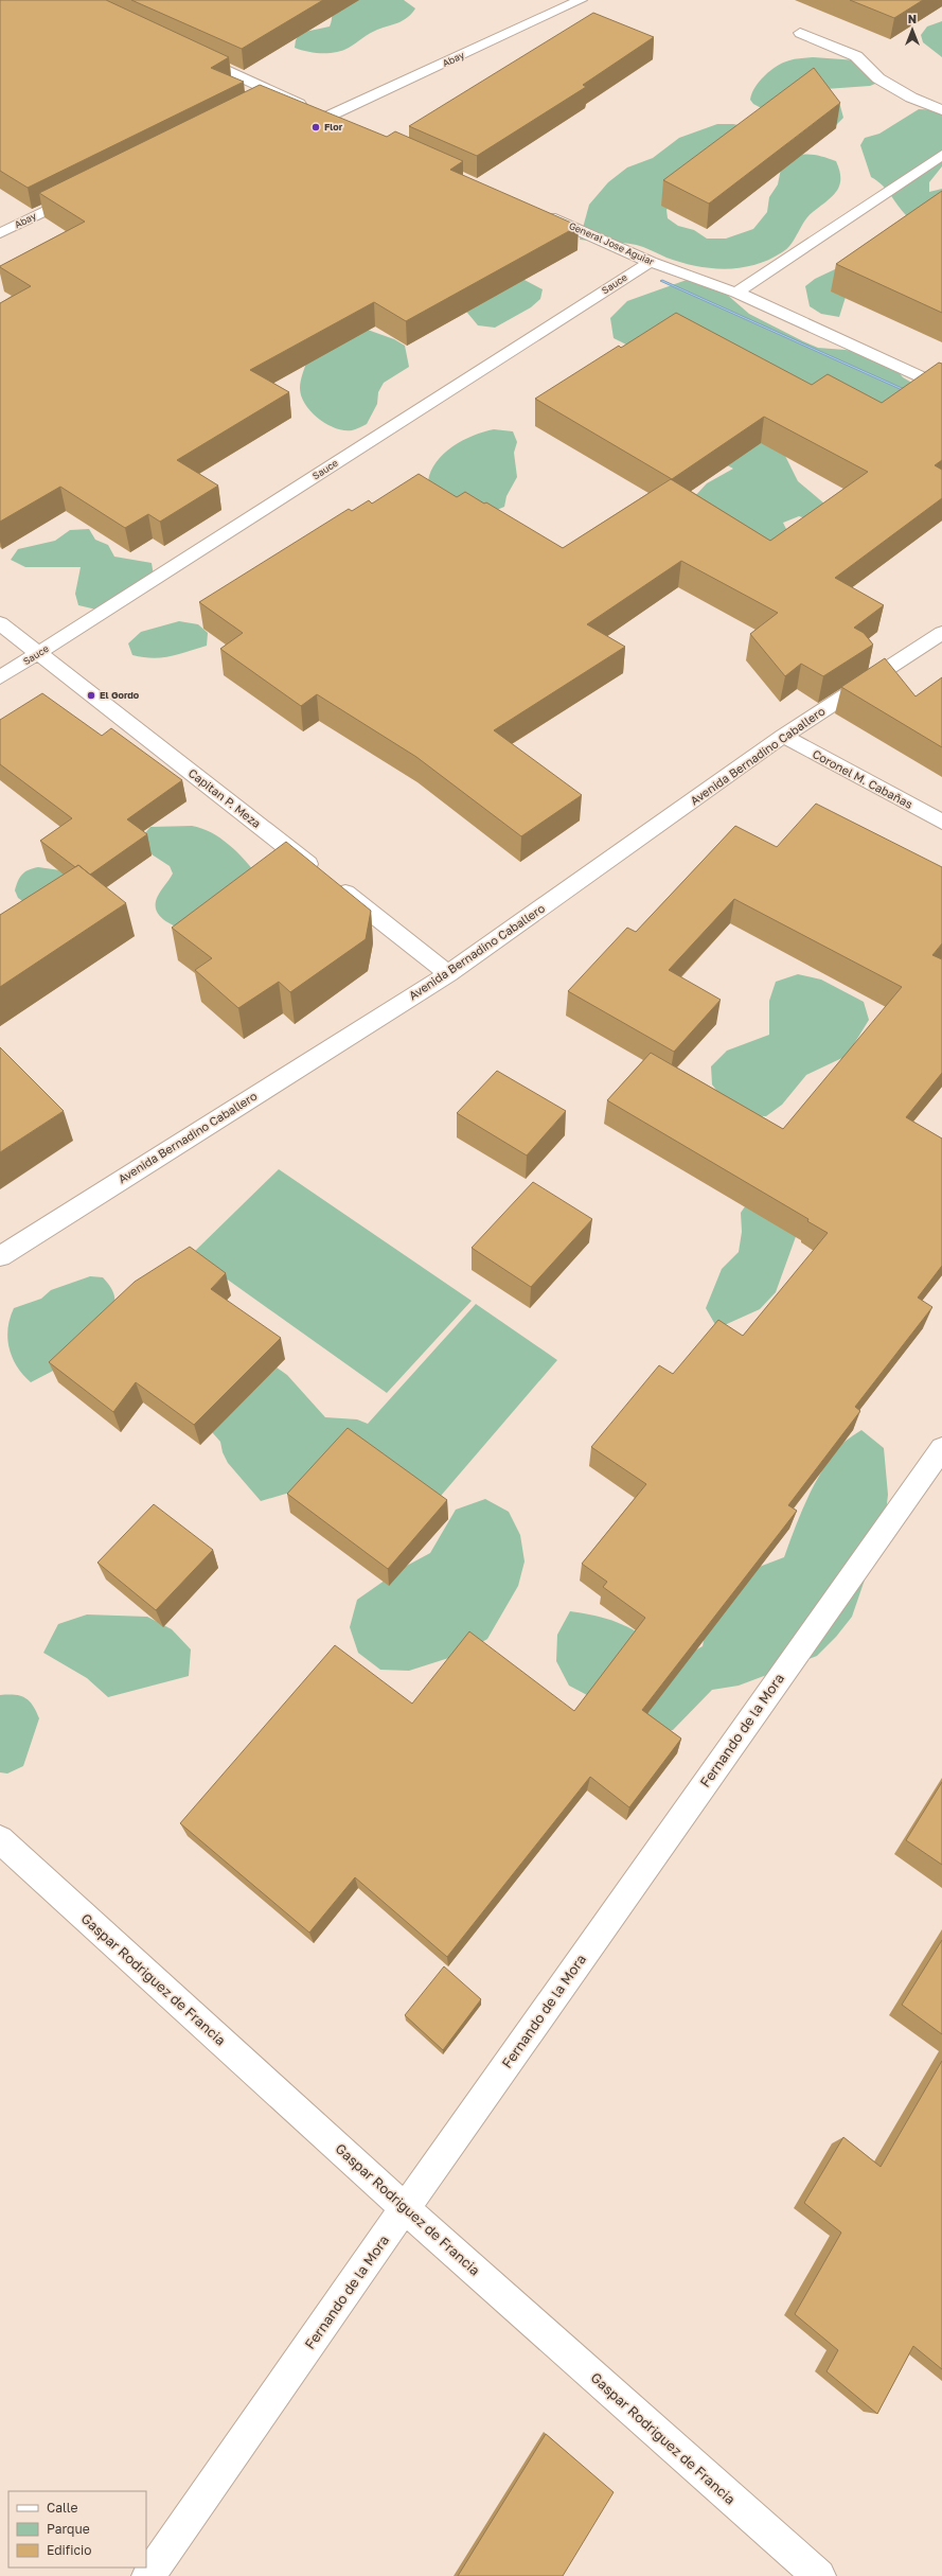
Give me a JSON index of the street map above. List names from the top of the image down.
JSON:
{
  "streets": {
    "street": [
      "Abay",
      "General Jose Aguiar",
      "Sauce",
      "Avenida Bernadino Caballero",
      "Coronel M. Cabañas",
      "Capitan P. Meza",
      "Fernando de la Mora",
      "Gaspar Rodriguez de Francia"
    ]
  },
  "crossings": [
    ["General Jose Aguiar", "Sauce"],
    ["Sauce", "Capitan P. Meza"],
    ["Avenida Bernadino Caballero", "Coronel M. Cabañas"],
    ["Avenida Bernadino Caballero", "Capitan P. Meza"],
    ["Fernando de la Mora", "Gaspar Rodriguez de Francia"]
  ],
  "places": ["Flor", "El Gordo"],
  "legend": ["Calle", "Parque", "Edificio"],
  "north": "top"
}
